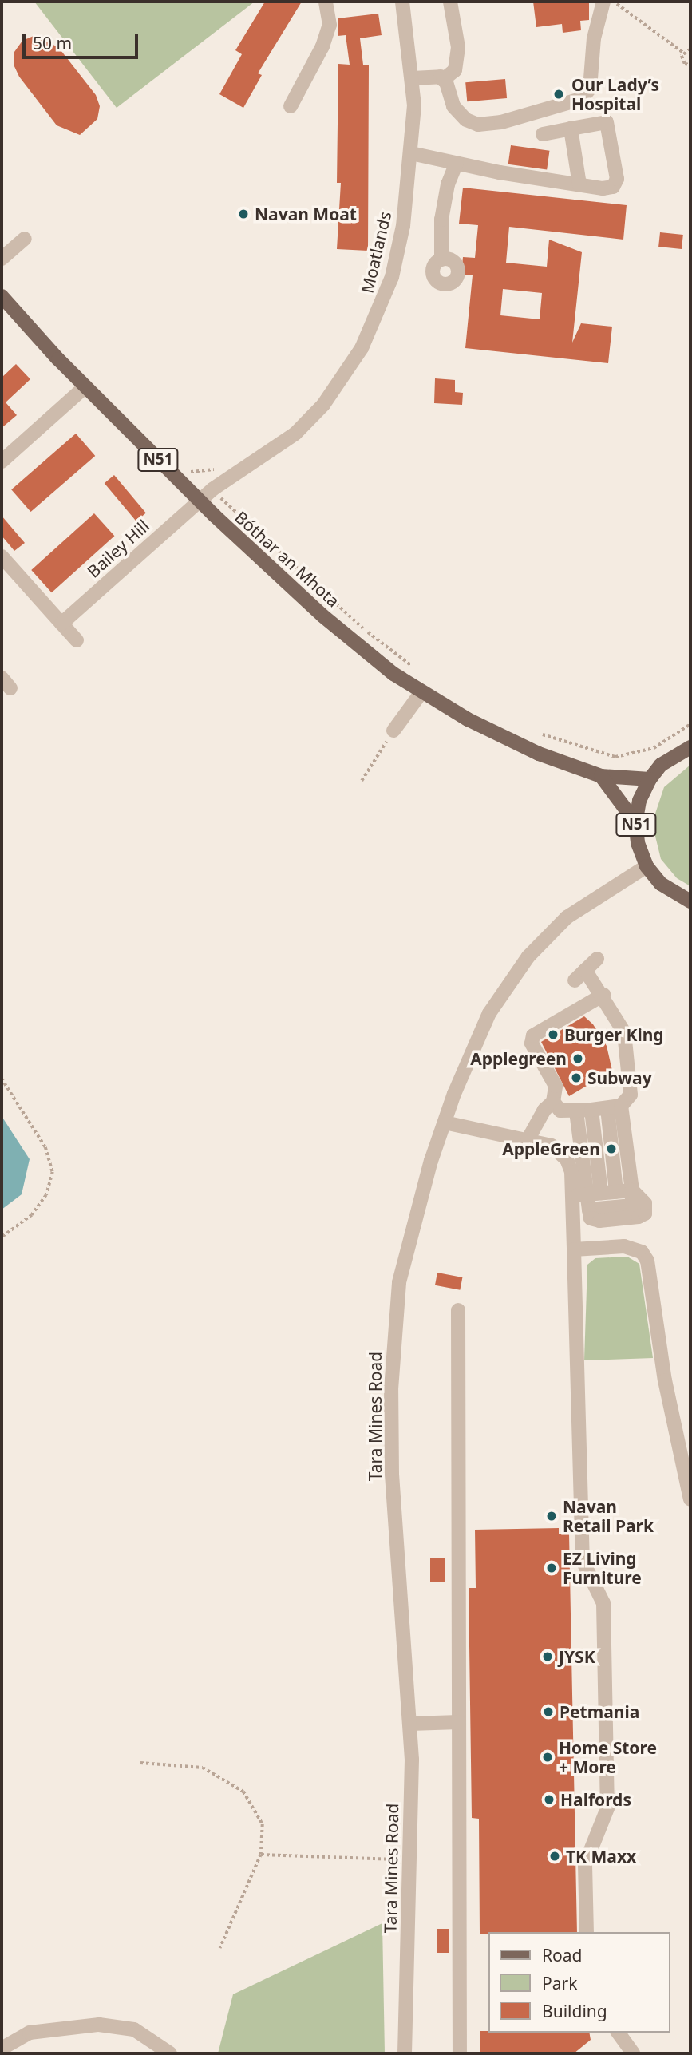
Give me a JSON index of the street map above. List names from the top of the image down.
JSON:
{
  "streets": {
    "main road": ["N51", "Bóthar an Mhota"],
    "street": ["Moatlands", "Bailey Hill", "Tara Mines Road"]
  },
  "crossings": [
    ["Moatlands", "Bailey Hill"],
    ["Moatlands", "Bóthar an Mhota"],
    ["N51", "Bóthar an Mhota"],
    ["N51", "Tara Mines Road"],
    ["Bailey Hill", "Bóthar an Mhota"]
  ],
  "places": [
    "Our Lady’s Hospital",
    "Navan Moat",
    "Burger King",
    "Applegreen",
    "Subway",
    "AppleGreen",
    "Navan Retail Park",
    "EZ Living Furniture",
    "JYSK",
    "Petmania",
    "Home Store + More",
    "Halfords",
    "TK Maxx"
  ],
  "legend": ["Road", "Park", "Building"],
  "scale_bar": "50 m"
}
